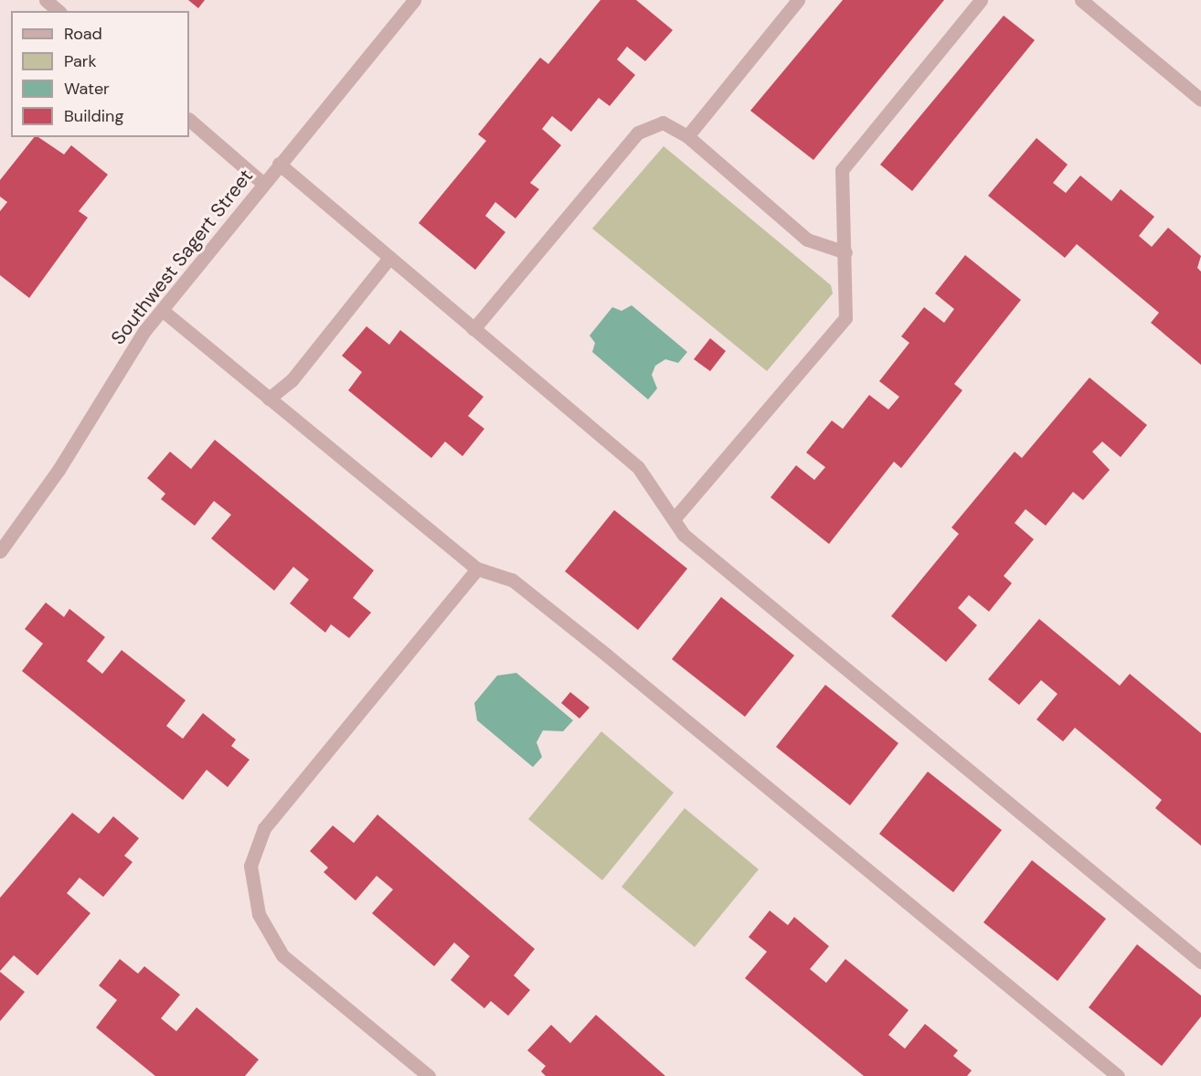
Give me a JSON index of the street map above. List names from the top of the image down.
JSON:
{
  "streets": {
    "street": ["Southwest Sagert Street"]
  },
  "legend": [
    "Road",
    "Park",
    "Water",
    "Building"
  ]
}
